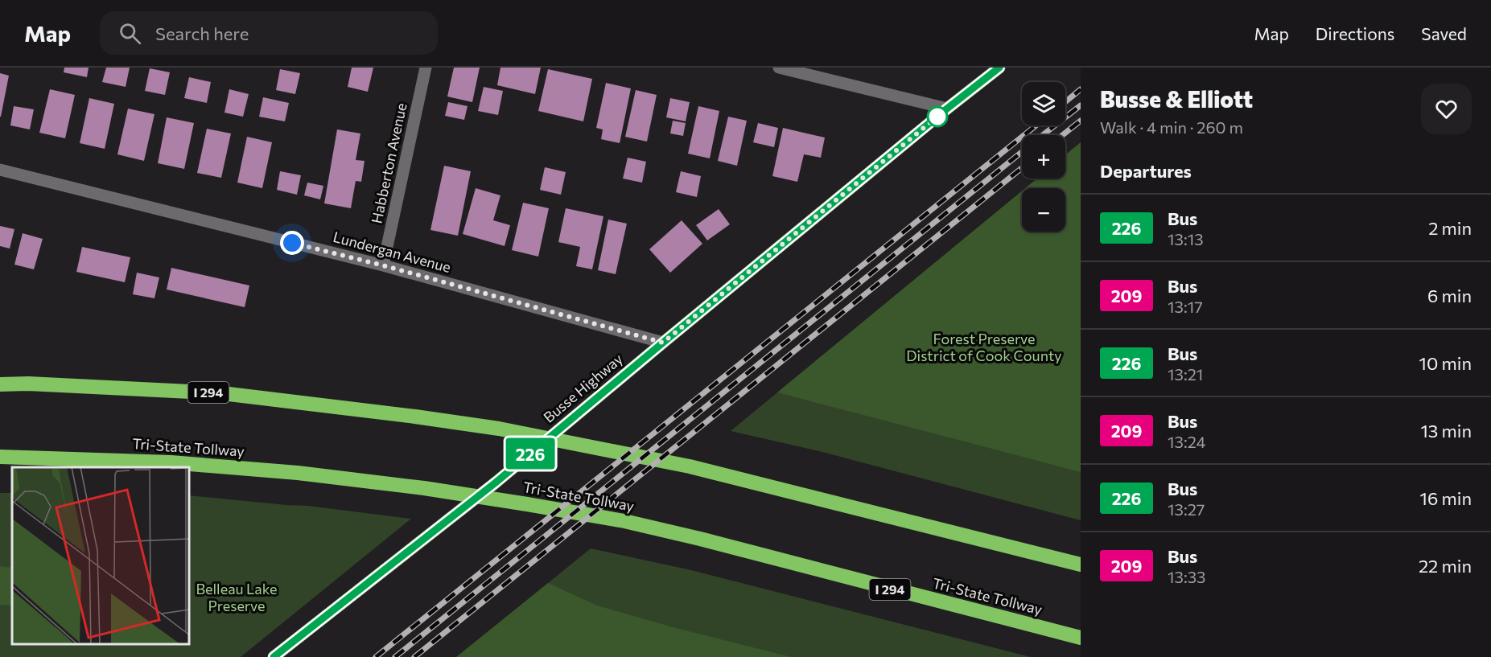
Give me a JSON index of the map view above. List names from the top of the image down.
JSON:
{
  "streets": {
    "highway": ["I 294", "Tri-State Tollway"],
    "main road": ["Busse Highway"],
    "street": ["Habberton Avenue", "Lundergan Avenue"]
  },
  "crossings": [
    ["Habberton Avenue", "Lundergan Avenue"],
    ["Lundergan Avenue", "Busse Highway"]
  ],
  "parks": ["Forest Preserve District of Cook County", "Belleau Lake Preserve"],
  "lines": ["bus line 226"],
  "page": {
    "header": "Map",
    "search": "Search here",
    "nav": ["Map", "Directions", "Saved"],
    "on_map": "226",
    "heading": [
      ["Busse & Elliott", "Walk · 4 min · 260 m"],
      "Departures"
    ],
    "map_buttons": ["+", "−"],
    "list": [
      {
        "mark": "226",
        "name": "Bus",
        "note": "13:13",
        "value": "2 min"
      },
      {
        "mark": "209",
        "name": "Bus",
        "note": "13:17",
        "value": "6 min"
      },
      {
        "mark": "226",
        "name": "Bus",
        "note": "13:21",
        "value": "10 min"
      },
      {
        "mark": "209",
        "name": "Bus",
        "note": "13:24",
        "value": "13 min"
      },
      {
        "mark": "226",
        "name": "Bus",
        "note": "13:27",
        "value": "16 min"
      },
      {
        "mark": "209",
        "name": "Bus",
        "note": "13:33",
        "value": "22 min"
      }
    ]
  }
}
